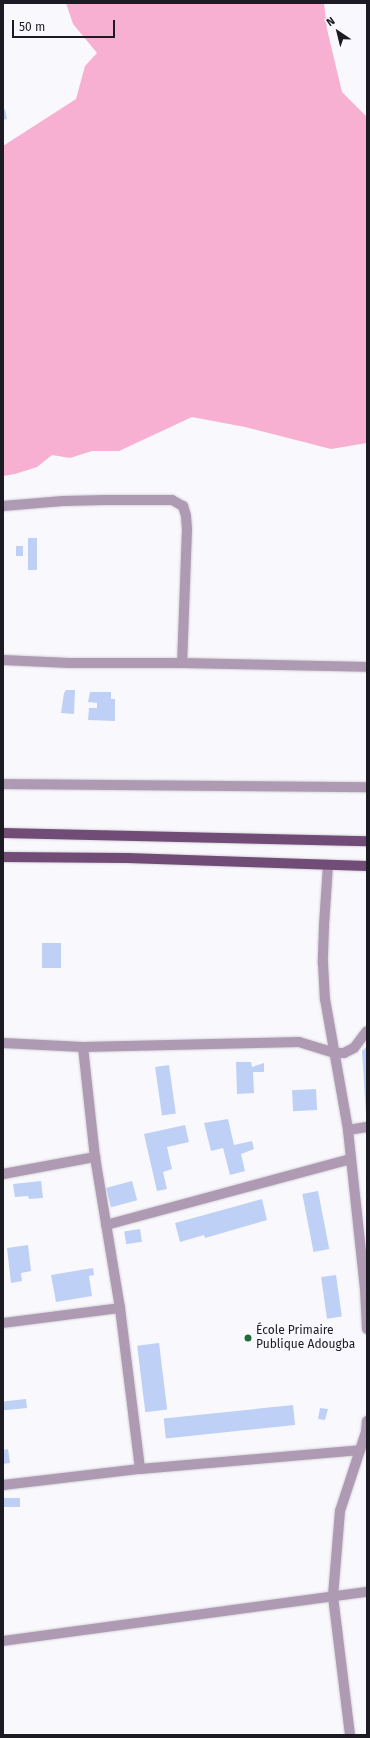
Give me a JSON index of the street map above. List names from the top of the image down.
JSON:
{
  "places": ["École Primaire Publique Adougba"],
  "scale_bar": "50 m",
  "north": "top left"
}
